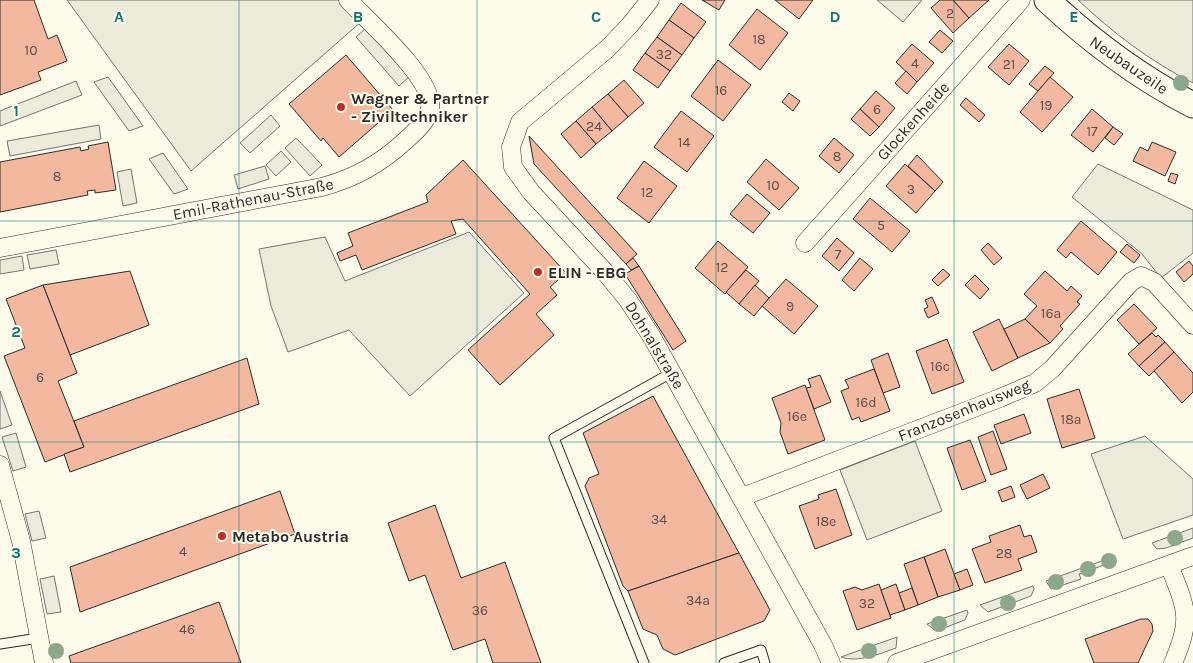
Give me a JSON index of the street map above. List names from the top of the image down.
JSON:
{
  "streets": {
    "street": [
      "Neubauzeile",
      "Glockenheide",
      "Emil-Rathenau-Straße",
      "Dohnalstraße",
      "Franzosenhausweg"
    ]
  },
  "crossings": [
    ["Dohnalstraße", "Franzosenhausweg"]
  ],
  "places": ["Wagner & Partner - Ziviltechniker", "ELIN - EBG", "Metabo Austria"],
  "house_numbers": [
    "2",
    "18",
    "10",
    "32",
    "4",
    "21",
    "16",
    "19",
    "6",
    "24",
    "17",
    "14",
    "8",
    "8",
    "10",
    "3",
    "12",
    "5",
    "7",
    "12",
    "9",
    "16a",
    "16c",
    "6",
    "16d",
    "16e",
    "18a",
    "34",
    "18e",
    "4",
    "28",
    "34a",
    "32",
    "36",
    "46"
  ],
  "grid": {
    "columns": [
      "A",
      "B",
      "C",
      "D",
      "E"
    ],
    "rows": ["1", "2", "3"]
  }
}
